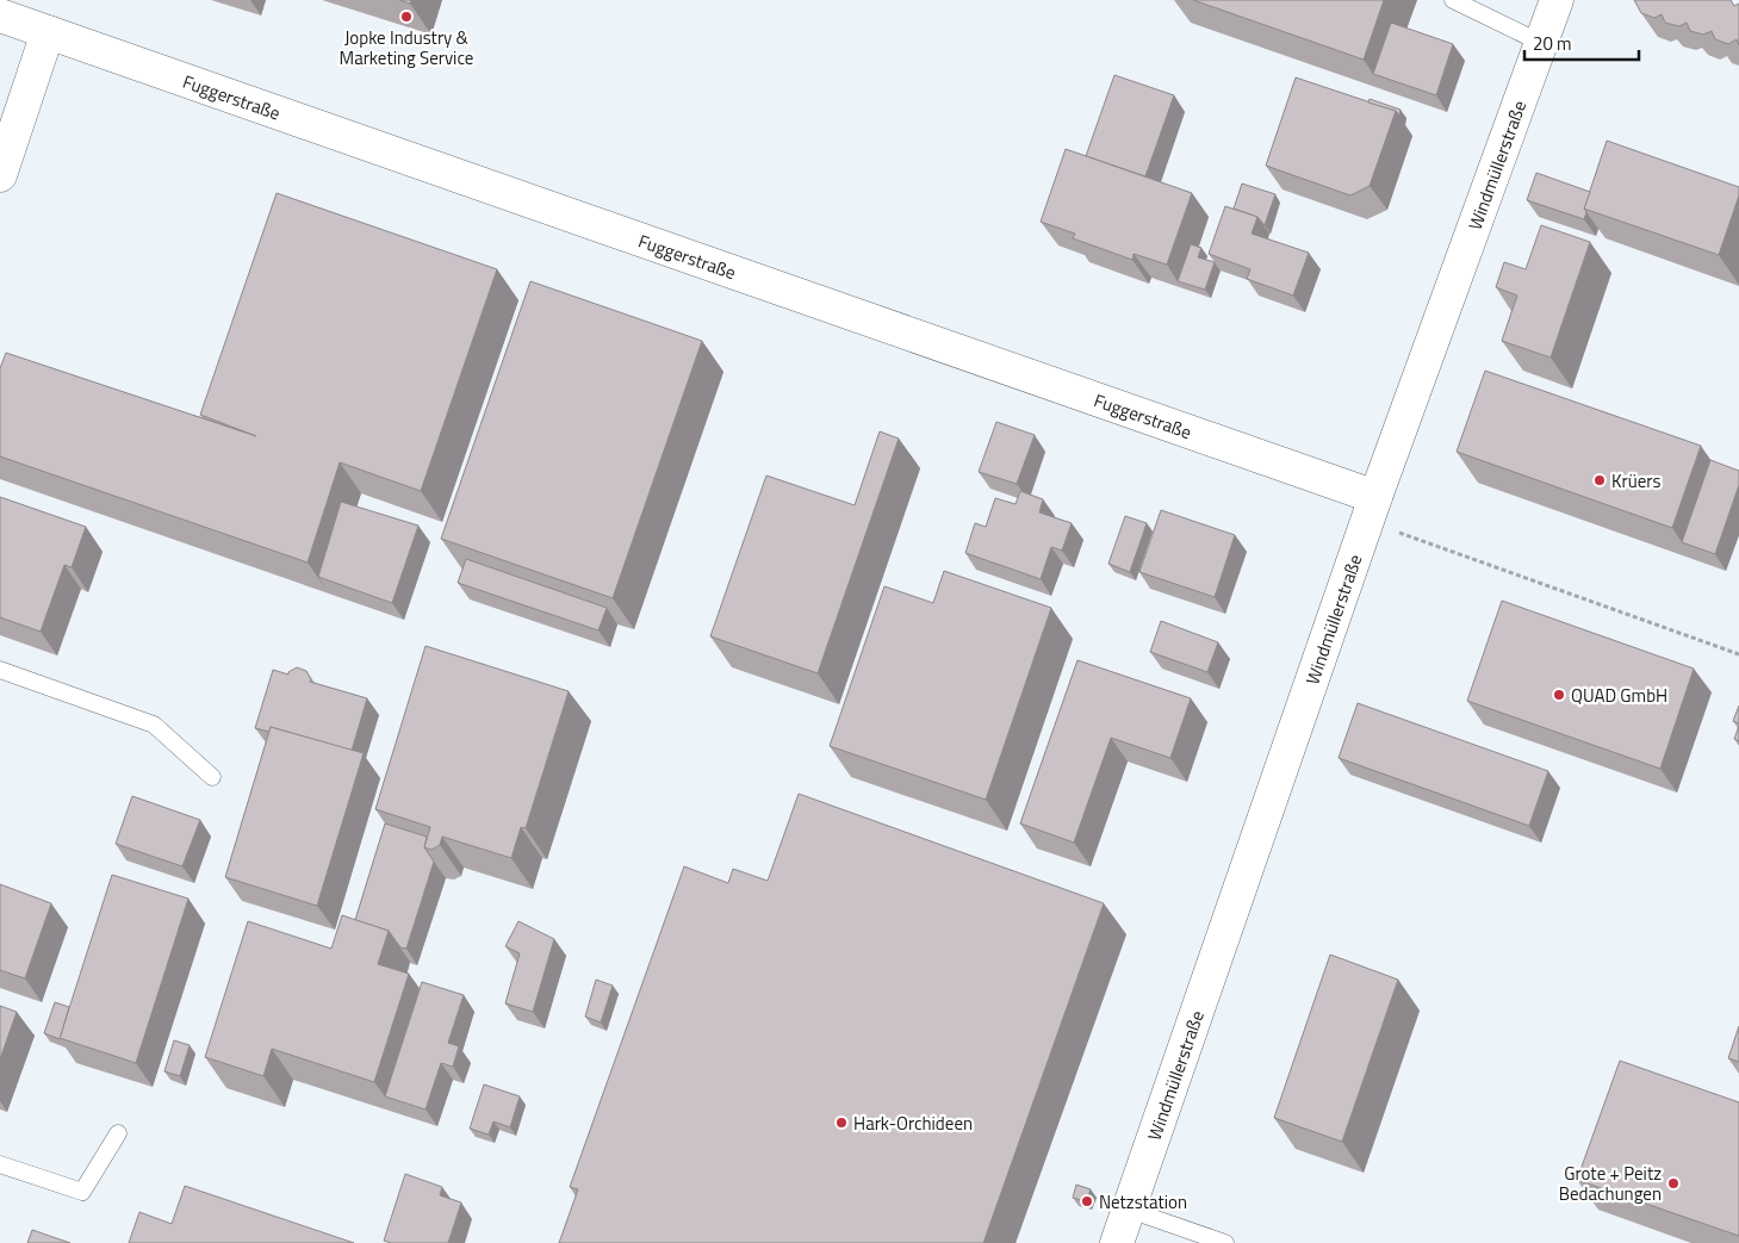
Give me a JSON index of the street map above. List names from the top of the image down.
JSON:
{
  "streets": {
    "street": ["Fuggerstraße", "Windmüllerstraße"]
  },
  "crossings": [
    ["Fuggerstraße", "Windmüllerstraße"]
  ],
  "places": [
    "Jopke Industry & Marketing Service",
    "Krüers",
    "QUAD GmbH",
    "Hark-Orchideen",
    "Grote + Peitz Bedachungen",
    "Netzstation"
  ],
  "scale_bar": "20 m"
}
